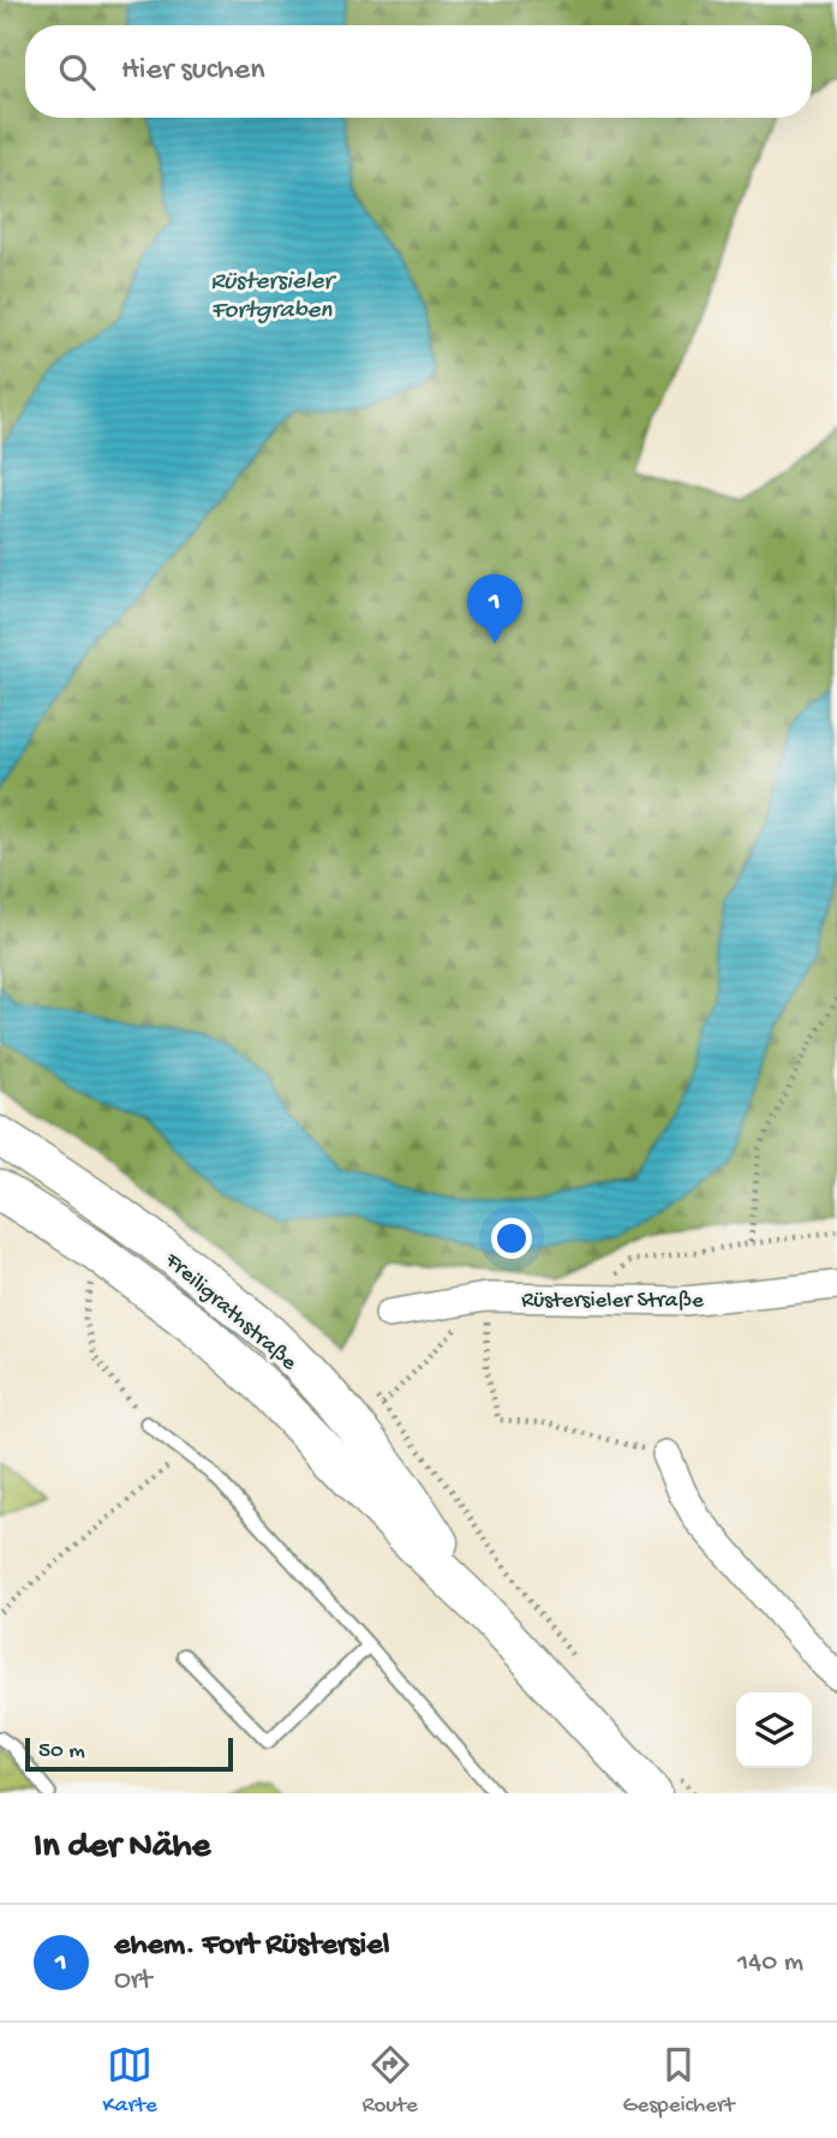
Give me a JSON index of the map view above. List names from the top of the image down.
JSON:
{
  "streets": {
    "main road": ["Freiligrathstraße"],
    "street": ["Rüstersieler Straße"]
  },
  "water": ["Rüstersieler Fortgraben"],
  "scale_bar": "50 m",
  "page": {
    "search": "Hier suchen",
    "pins": "1",
    "scale": "50 m",
    "heading": "In der Nähe",
    "list": [
      {
        "mark": "1",
        "name": "ehem. Fort Rüstersiel",
        "note": "Ort",
        "value": "140 m"
      }
    ],
    "nav": ["Karte", "Route", "Gespeichert"]
  }
}
